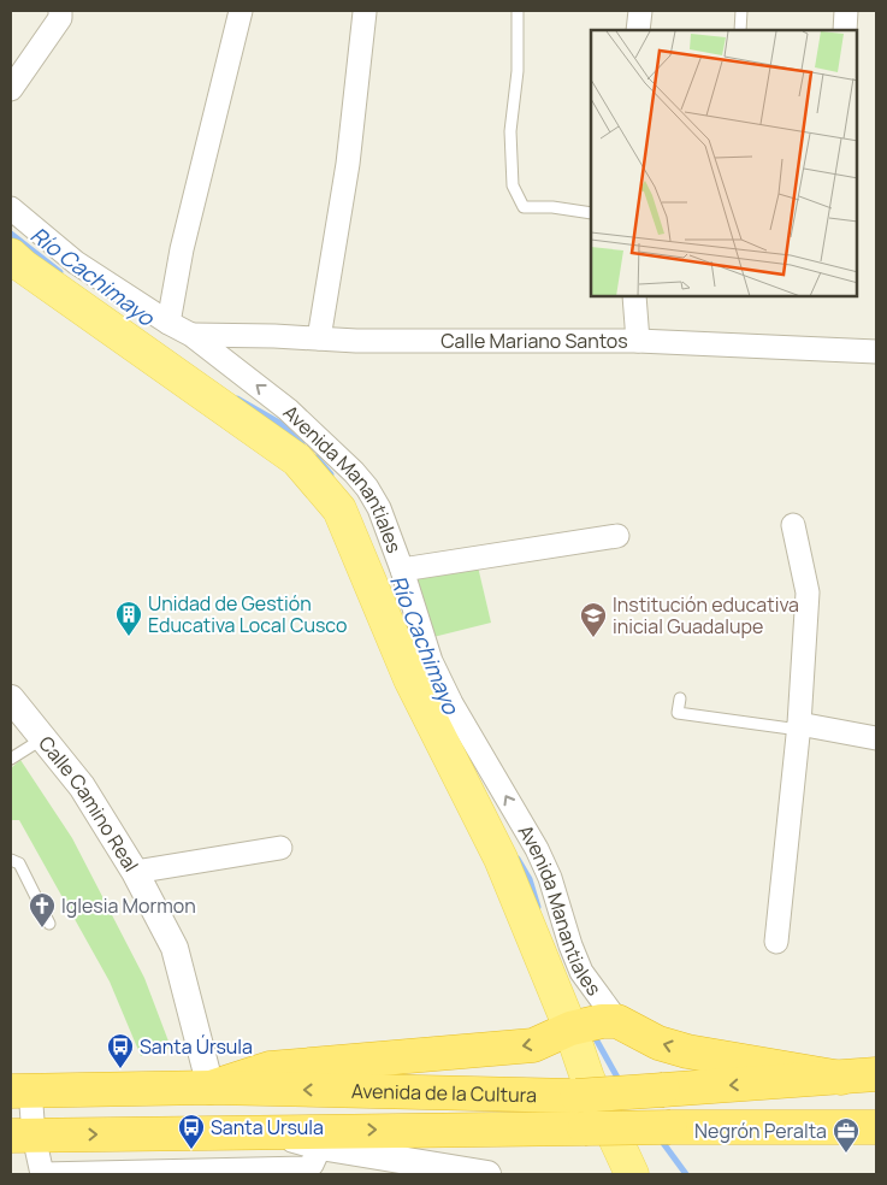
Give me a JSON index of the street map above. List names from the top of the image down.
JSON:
{
  "streets": {
    "highway": ["Avenida de la Cultura"],
    "main road": ["Avenida Manantiales"],
    "street": ["Calle Mariano Santos", "Calle Camino Real"]
  },
  "crossings": [
    ["Calle Mariano Santos", "Avenida Manantiales"],
    ["Avenida Manantiales", "Avenida de la Cultura"],
    ["Calle Camino Real", "Avenida de la Cultura"]
  ],
  "one_way": ["Avenida Manantiales"],
  "water": ["Río Cachimayo"],
  "places": {
    "building": ["Unidad de Gestión Educativa Local Cusco"],
    "school or university": ["Institución educativa inicial Guadalupe"],
    "church": ["Iglesia Mormon"],
    "bus stop": ["Santa Úrsula", "Santa Ursula"],
    "office": ["Negrón Peralta"]
  }
}
